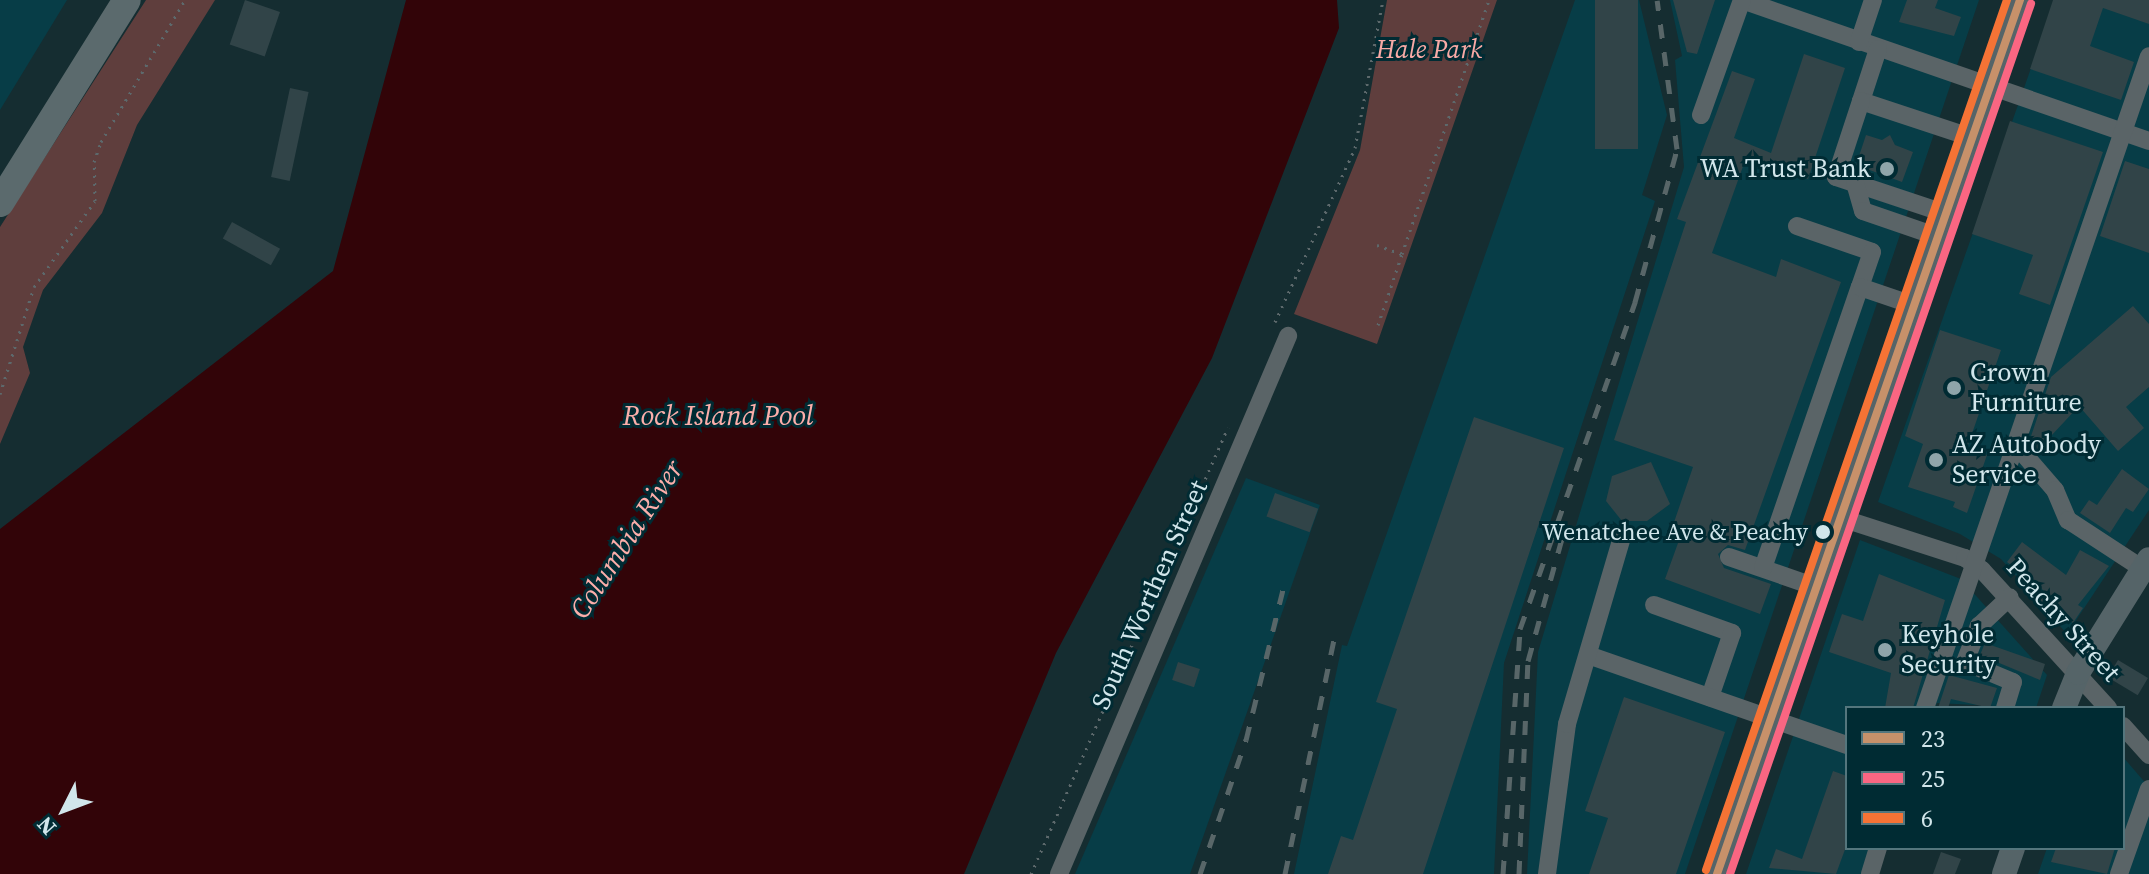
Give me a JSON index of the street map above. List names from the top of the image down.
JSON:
{
  "streets": {
    "street": ["South Worthen Street", "Peachy Street"]
  },
  "water": ["Rock Island Pool", "Columbia River"],
  "parks": ["Hale Park"],
  "places": [
    "WA Trust Bank",
    "Crown Furniture",
    "AZ Autobody Service",
    "Wenatchee Ave & Peachy",
    "Keyhole Security"
  ],
  "lines": ["transit line 23", "transit line 6", "transit line 25"],
  "legend": ["23", "25", "6"],
  "north": "bottom left"
}
